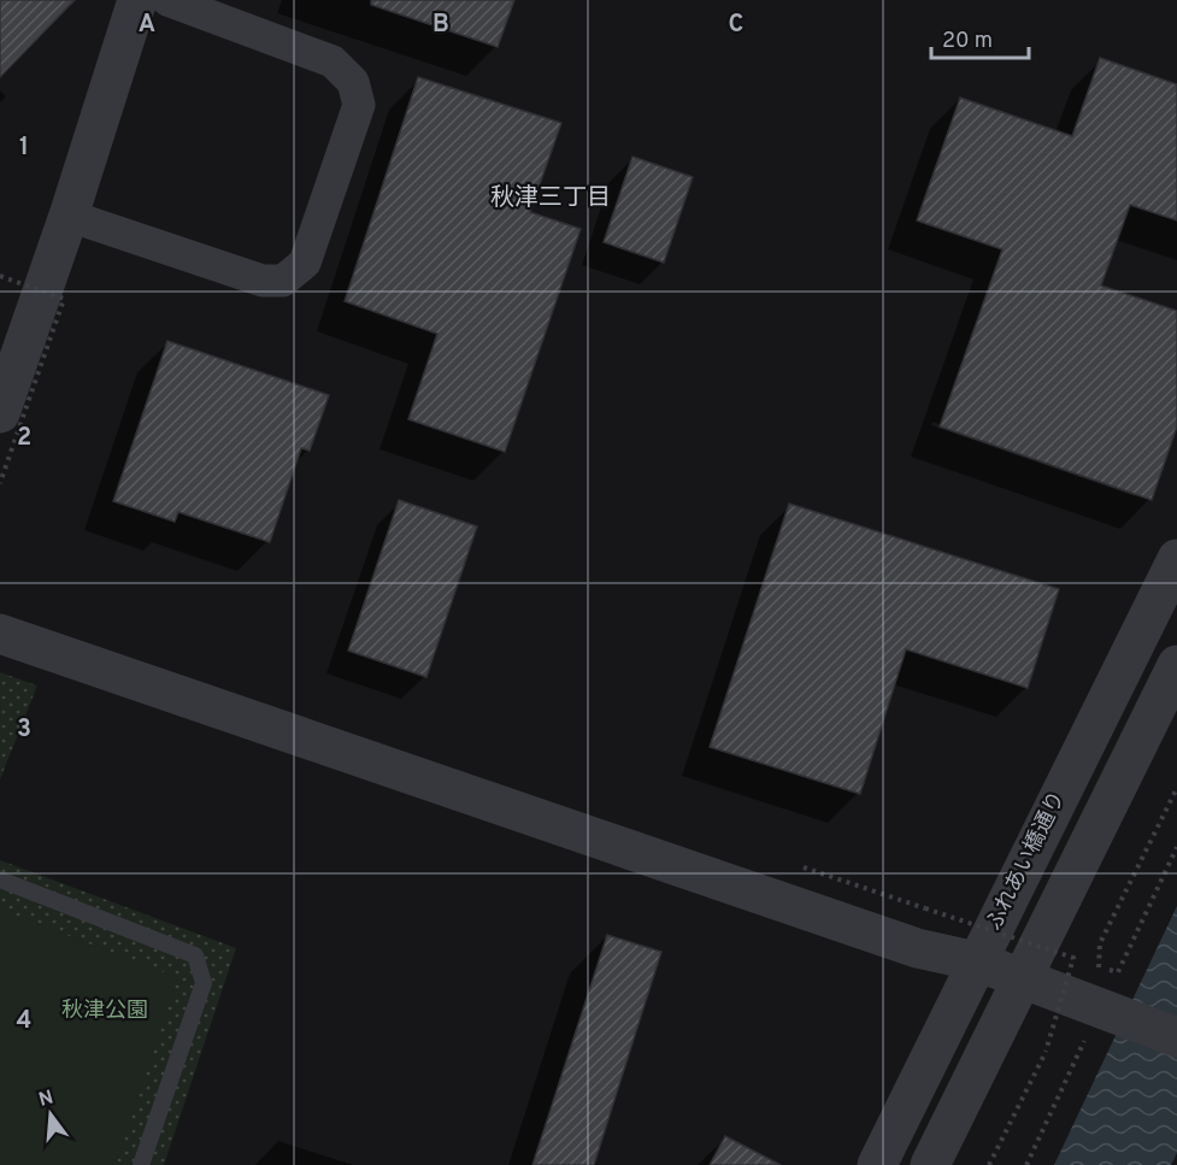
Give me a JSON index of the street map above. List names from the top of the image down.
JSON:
{
  "streets": {
    "street": ["ふれあい橋通り"]
  },
  "districts": ["秋津三丁目"],
  "parks": ["秋津公園"],
  "scale_bar": "20 m",
  "north": "top",
  "grid": {
    "columns": ["A", "B", "C"],
    "rows": [
      "1",
      "2",
      "3",
      "4"
    ]
  }
}
